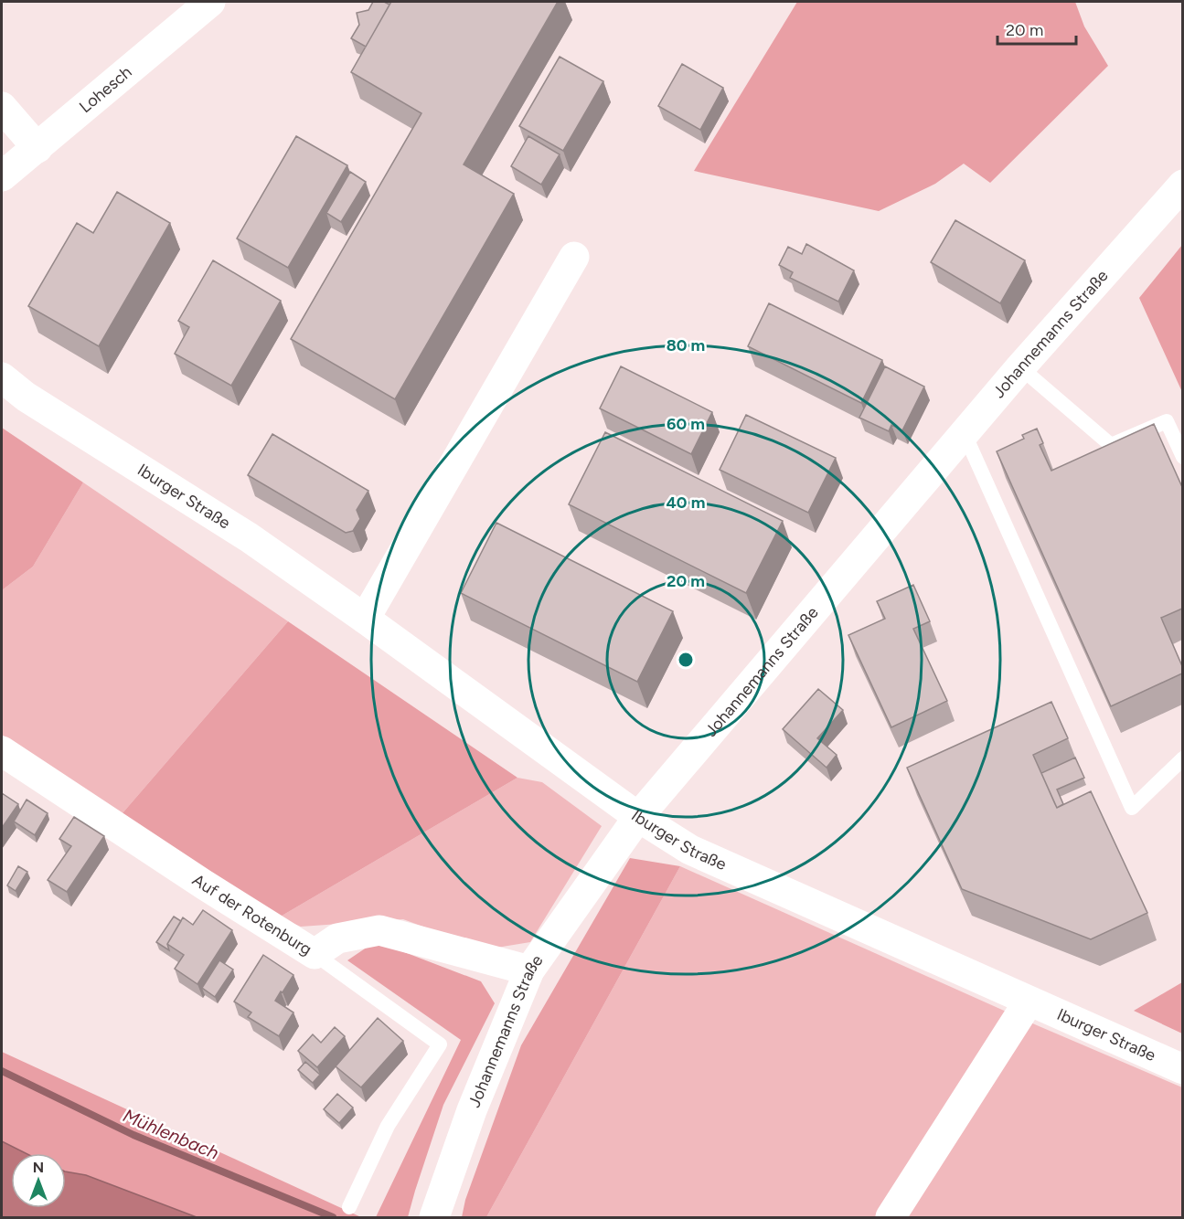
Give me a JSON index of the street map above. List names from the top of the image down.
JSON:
{
  "streets": {
    "street": [
      "Lohesch",
      "Johannemanns Straße",
      "Iburger Straße",
      "Auf der Rotenburg"
    ]
  },
  "crossings": [
    ["Johannemanns Straße", "Iburger Straße"],
    ["Johannemanns Straße", "Auf der Rotenburg"]
  ],
  "water": ["Mühlenbach"],
  "scale_bar": "20 m",
  "north": "top",
  "rings": [
    "80 m",
    "60 m",
    "40 m",
    "20 m"
  ]
}
